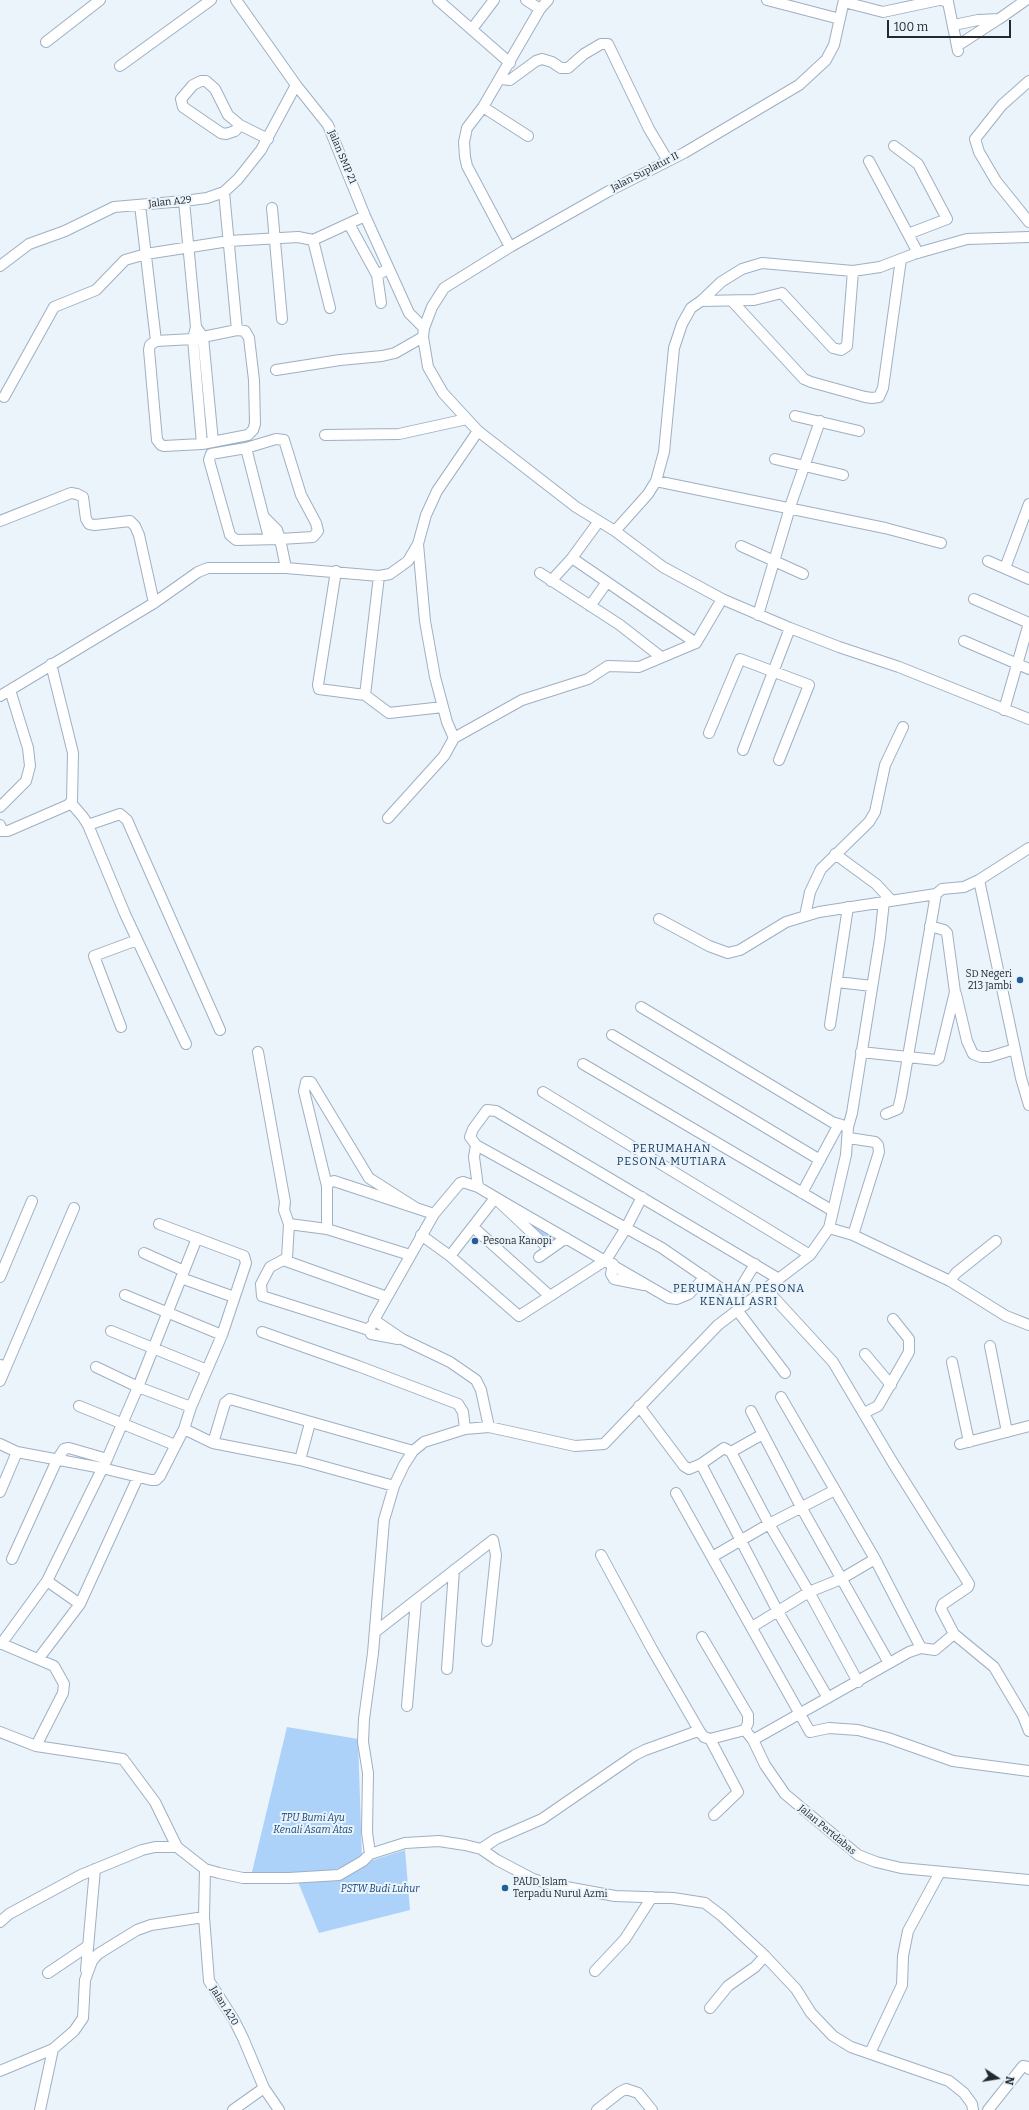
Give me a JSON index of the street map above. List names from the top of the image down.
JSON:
{
  "streets": {
    "street": [
      "Jalan SMP 21",
      "Jalan Suplatur II",
      "Jalan A29",
      "Jalan Pertdabas",
      "Jalan A20"
    ]
  },
  "crossings": [
    ["Jalan SMP 21", "Jalan Suplatur II"],
    ["Jalan SMP 21", "Jalan A29"]
  ],
  "districts": ["PERUMAHAN PESONA MUTIARA", "PERUMAHAN PESONA KENALI ASRI"],
  "parks": ["TPU Bumi Ayu Kenali Asam Atas", "PSTW Budi Luhur"],
  "places": ["SD Negeri 213 Jambi", "Pesona Kanopi", "PAUD Islam Terpadu Nurul Azmi"],
  "scale_bar": "100 m",
  "north": "right"
}
